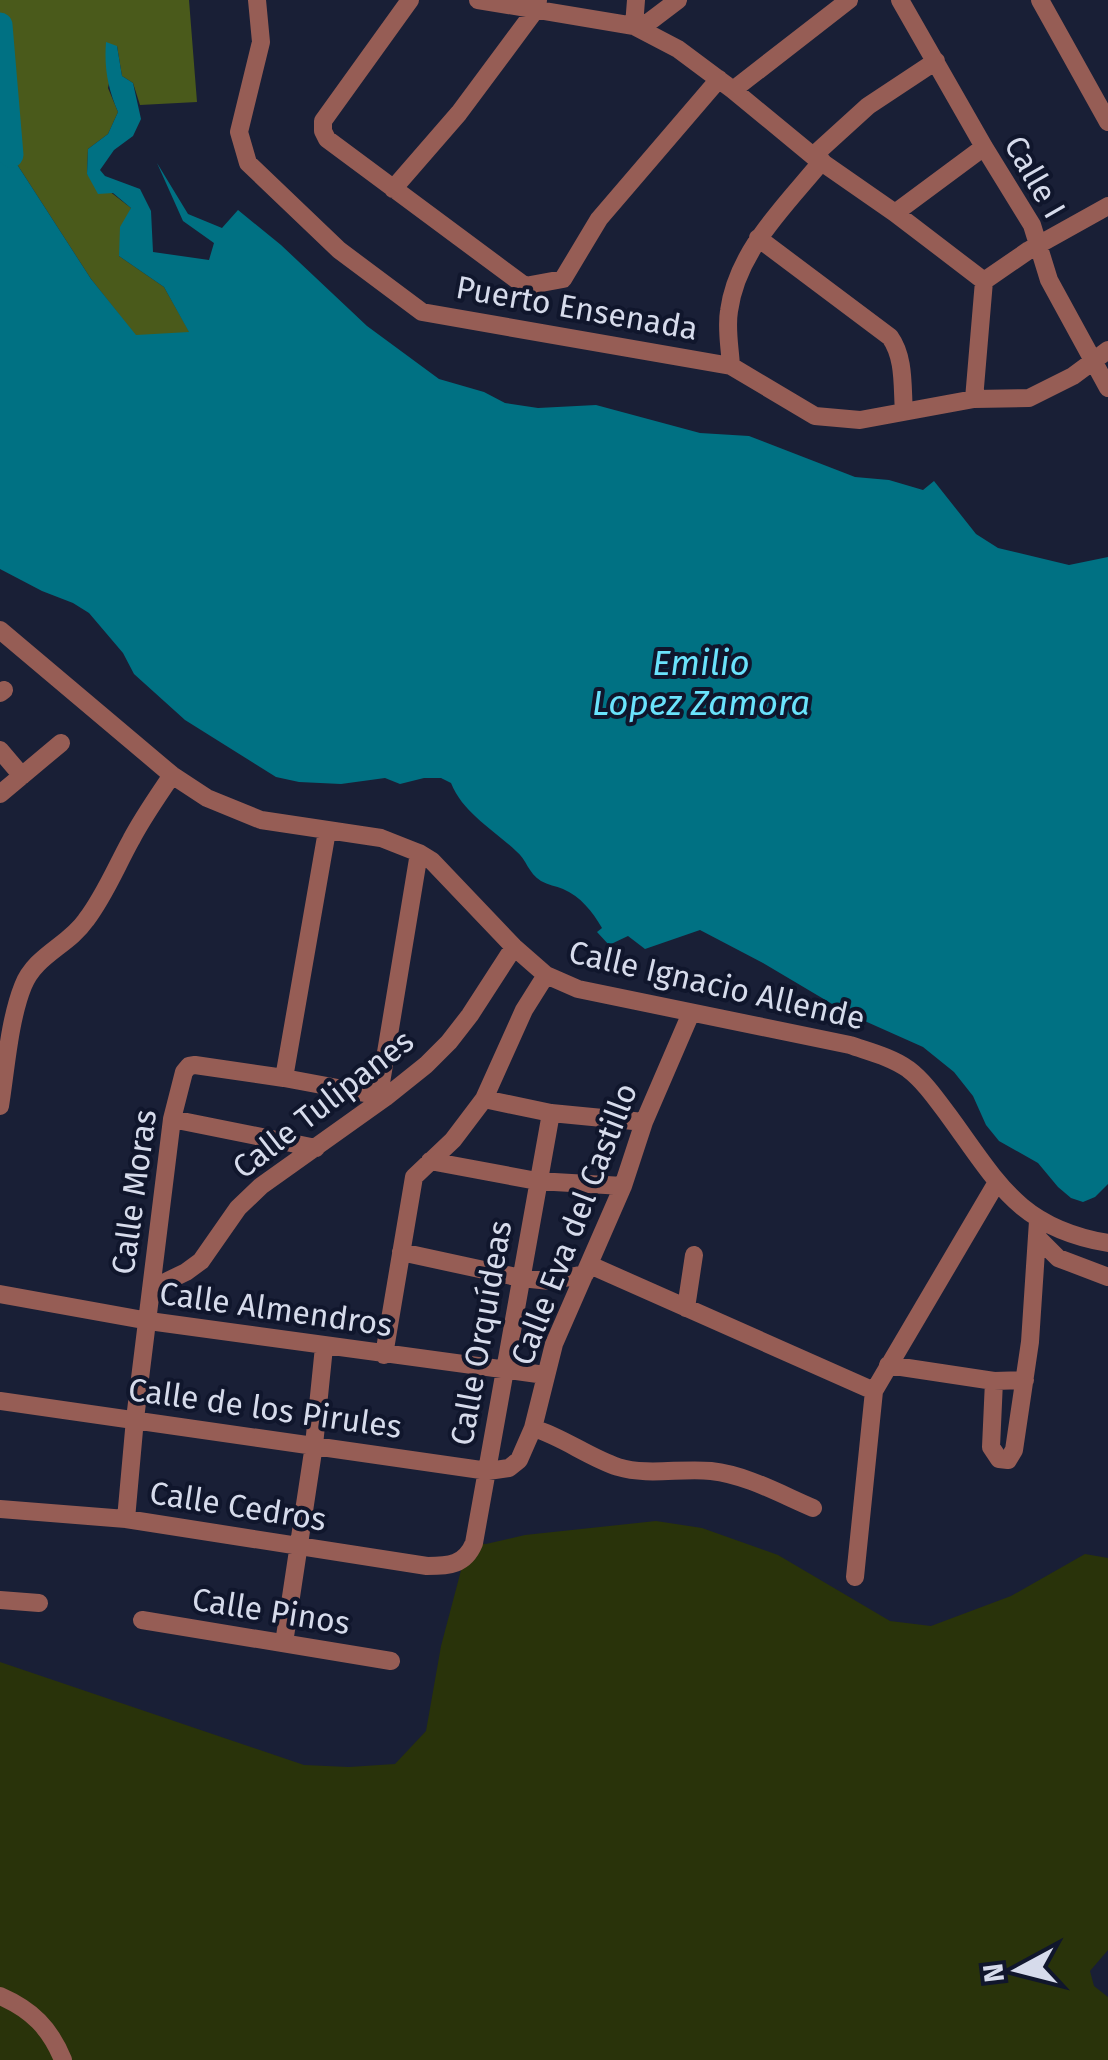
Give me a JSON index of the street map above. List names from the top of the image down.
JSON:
{
  "streets": {
    "street": [
      "Calle I",
      "Puerto Ensenada",
      "Calle Ignacio Allende",
      "Calle Tulipanes",
      "Calle Moras",
      "Calle Eva del Castillo",
      "Calle Almendros",
      "Calle Orquídeas",
      "Calle de los Pirules",
      "Calle Cedros",
      "Calle Pinos"
    ]
  },
  "crossings": [
    ["Calle I", "Puerto Ensenada"],
    ["Calle Ignacio Allende", "Calle Tulipanes"],
    ["Calle Ignacio Allende", "Calle Eva del Castillo"],
    ["Calle Tulipanes", "Calle Moras"],
    ["Calle Moras", "Calle Almendros"],
    ["Calle Moras", "Calle de los Pirules"],
    ["Calle Moras", "Calle Cedros"],
    ["Calle Eva del Castillo", "Calle Almendros"],
    ["Calle Eva del Castillo", "Calle de los Pirules"],
    ["Calle Almendros", "Calle Orquídeas"],
    ["Calle Orquídeas", "Calle de los Pirules"],
    ["Calle Orquídeas", "Calle Cedros"]
  ],
  "water": ["Emilio Lopez Zamora"],
  "north": "left"
}
